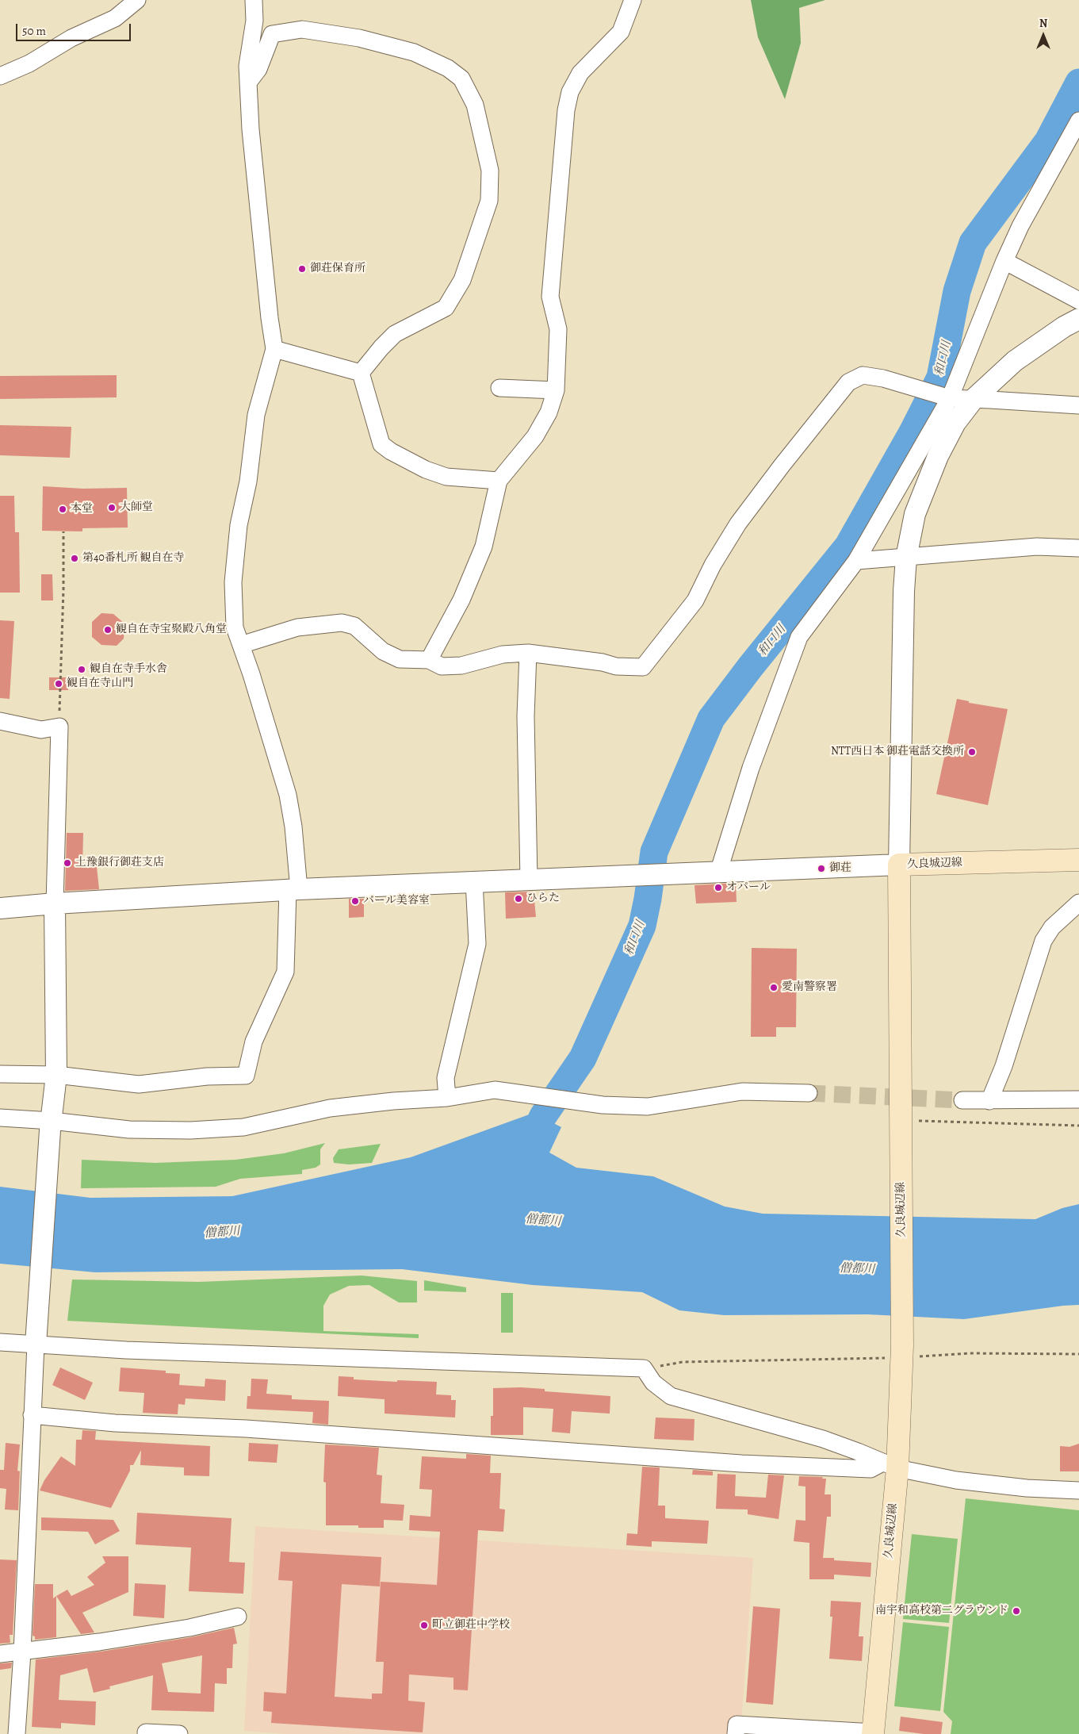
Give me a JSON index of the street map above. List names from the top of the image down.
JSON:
{
  "streets": {
    "main road": ["久良城辺線"]
  },
  "water": ["和口川", "僧都川"],
  "places": [
    "御荘保育所",
    "大師堂",
    "本堂",
    "第40番札所 観自在寺",
    "観自在寺宝聚殿八角堂",
    "観自在寺手水舎",
    "観自在寺山門",
    "NTT西日本 御荘電話交換所",
    "土豫銀行御荘支店",
    "御荘",
    "オパール",
    "ひらた",
    "パール美容室",
    "愛南警察署",
    "南宇和高校第二グラウンド",
    "町立御荘中学校"
  ],
  "scale_bar": "50 m",
  "north": "top"
}
